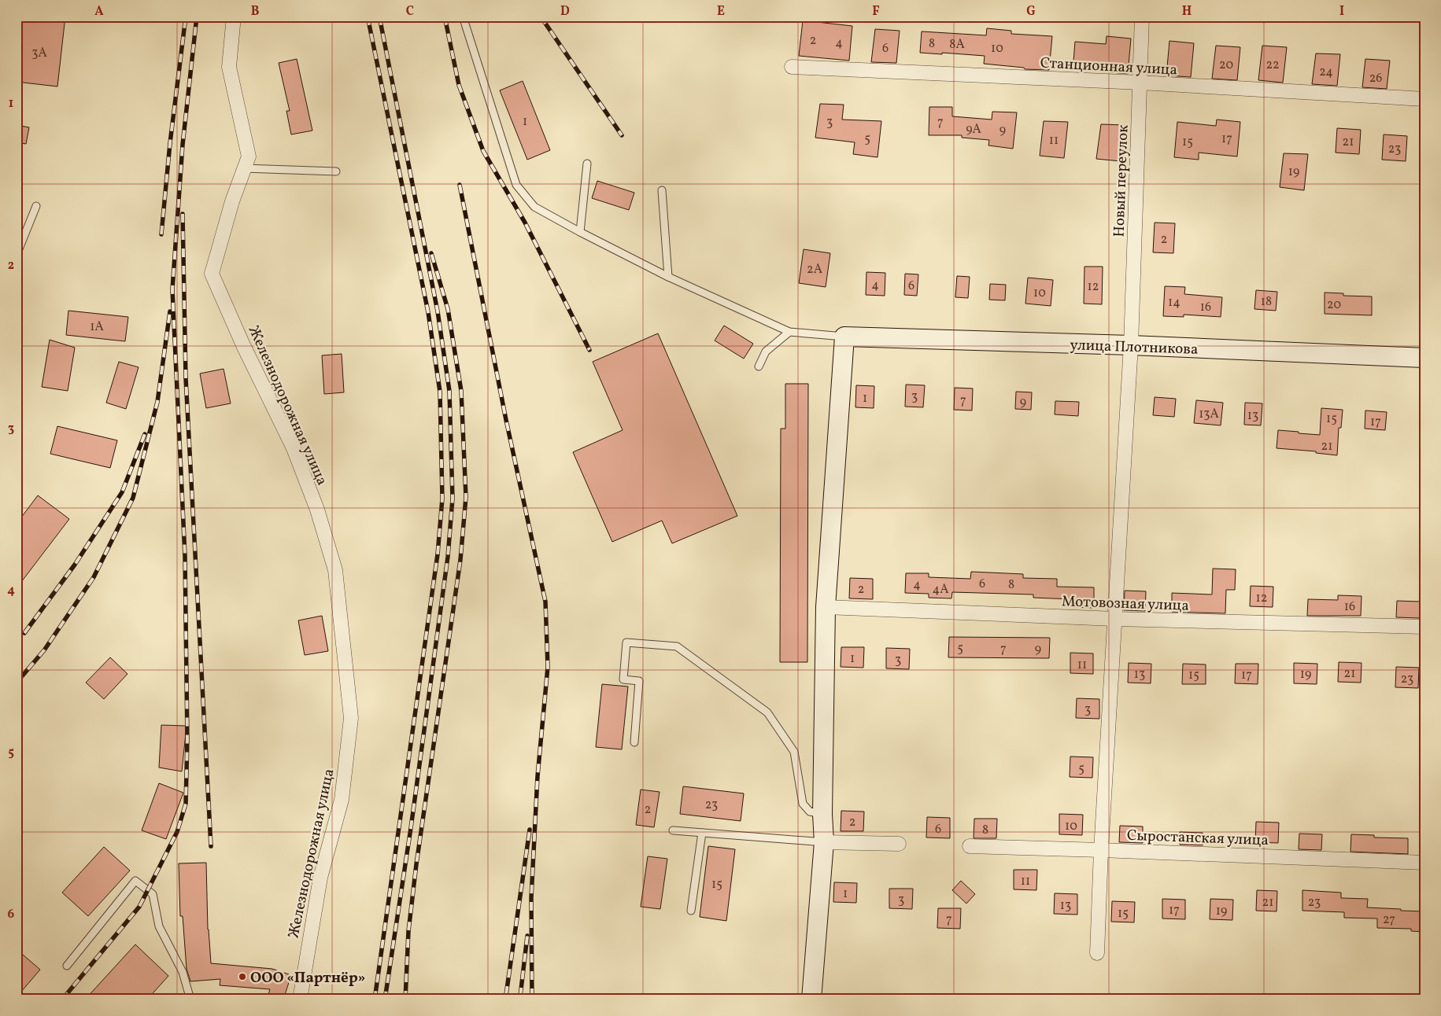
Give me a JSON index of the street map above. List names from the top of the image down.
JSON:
{
  "streets": {
    "street": [
      "Станционная улица",
      "Новый переулок",
      "улица Плотникова",
      "Железнодорожная улица",
      "Мотовозная улица",
      "Сыростанская улица"
    ]
  },
  "crossings": [
    ["Станционная улица", "Новый переулок"],
    ["Новый переулок", "улица Плотникова"],
    ["Новый переулок", "Мотовозная улица"],
    ["Новый переулок", "Сыростанская улица"]
  ],
  "places": ["ООО «Партнёр»"],
  "house_numbers": [
    "2",
    "4",
    "8",
    "8А",
    "6",
    "10",
    "3А",
    "20",
    "22",
    "24",
    "26",
    "1",
    "3",
    "7",
    "9А",
    "9",
    "5",
    "17",
    "11",
    "15",
    "21",
    "23",
    "19",
    "2",
    "2А",
    "4",
    "6",
    "12",
    "10",
    "18",
    "14",
    "20",
    "16",
    "1А",
    "3",
    "1",
    "7",
    "9",
    "13А",
    "13",
    "15",
    "17",
    "21",
    "6",
    "4",
    "8",
    "2",
    "4А",
    "12",
    "16",
    "5",
    "7",
    "9",
    "1",
    "3",
    "11",
    "21",
    "13",
    "19",
    "15",
    "17",
    "23",
    "3",
    "5",
    "23",
    "2",
    "2",
    "10",
    "6",
    "8",
    "11",
    "15",
    "1",
    "3",
    "21",
    "23",
    "13",
    "17",
    "19",
    "15",
    "7",
    "27"
  ],
  "grid": {
    "columns": [
      "A",
      "B",
      "C",
      "D",
      "E",
      "F",
      "G",
      "H",
      "I"
    ],
    "rows": [
      "1",
      "2",
      "3",
      "4",
      "5",
      "6"
    ]
  }
}
